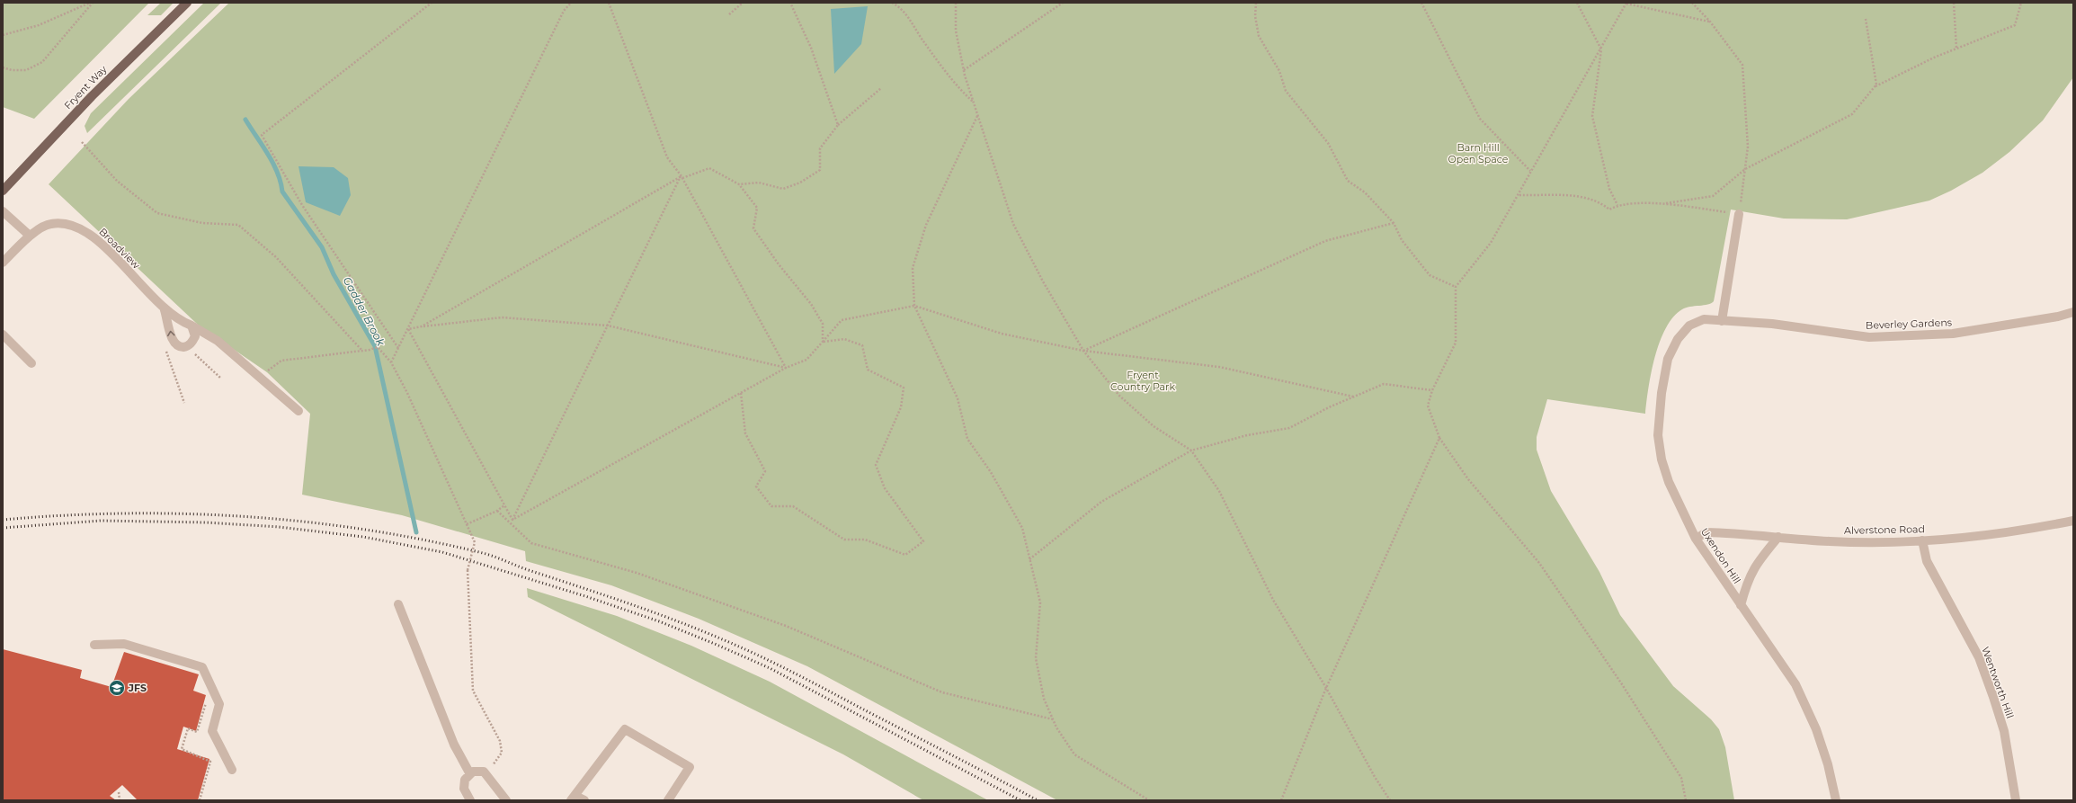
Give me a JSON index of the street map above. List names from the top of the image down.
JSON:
{
  "streets": {
    "main road": ["Fryent Way"],
    "street": [
      "Broadview",
      "Beverley Gardens",
      "Alverstone Road",
      "Uxendon Hill",
      "Wentworth Hill"
    ]
  },
  "crossings": [
    ["Beverley Gardens", "Uxendon Hill"],
    ["Alverstone Road", "Uxendon Hill"],
    ["Alverstone Road", "Wentworth Hill"]
  ],
  "water": ["Gadder Brook"],
  "parks": ["Barn Hill Open Space", "Fryent Country Park"],
  "places": {
    "school or university": ["JFS"]
  }
}
